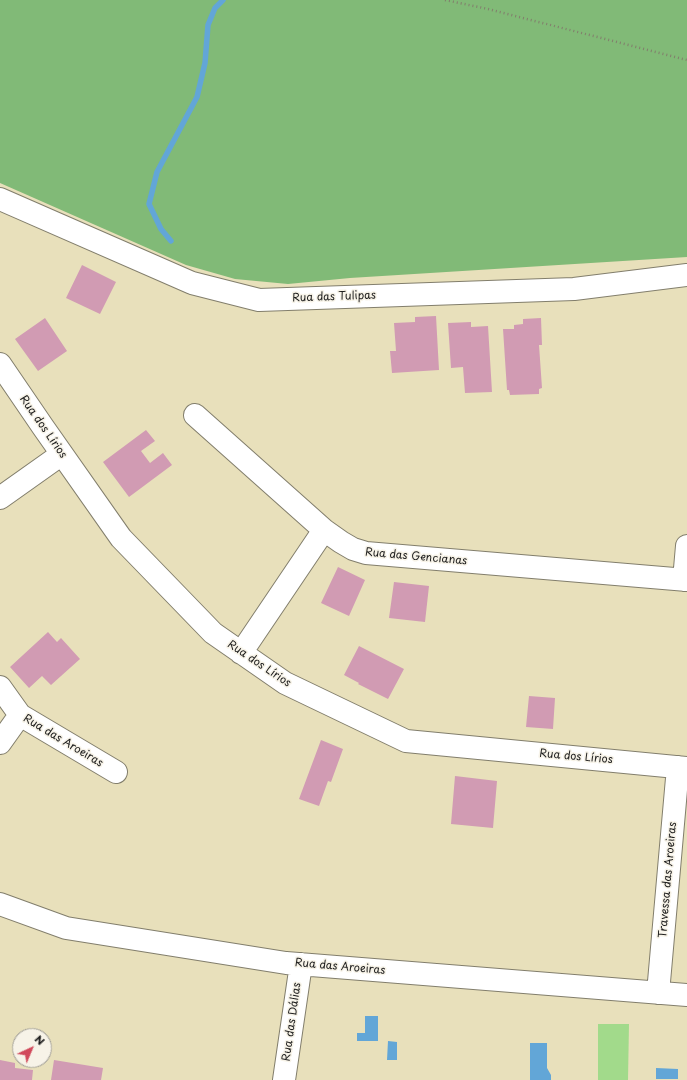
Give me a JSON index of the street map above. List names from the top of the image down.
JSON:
{
  "streets": {
    "street": [
      "Rua das Tulipas",
      "Rua dos Lírios",
      "Rua das Gencianas",
      "Rua das Aroeiras",
      "Travessa das Aroeiras",
      "Rua das Dálias"
    ]
  },
  "crossings": [
    ["Rua dos Lírios", "Travessa das Aroeiras"],
    ["Rua das Aroeiras", "Travessa das Aroeiras"],
    ["Rua das Aroeiras", "Rua das Dálias"]
  ],
  "north": "top right"
}
